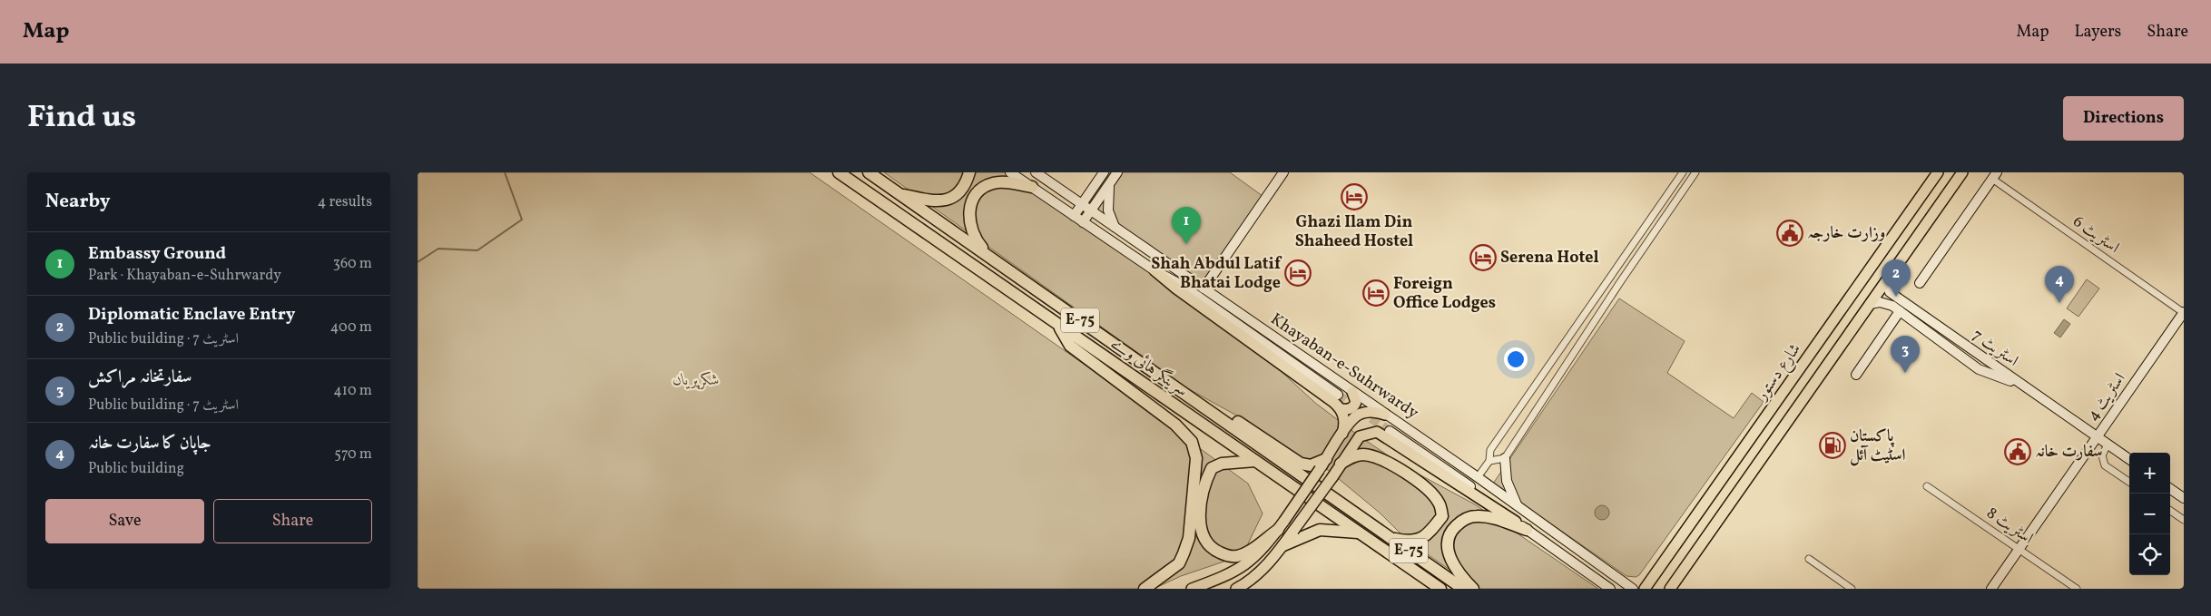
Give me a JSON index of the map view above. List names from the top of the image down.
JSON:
{
  "streets": {
    "highway": ["E-75", "سرینگر ہائی وے"],
    "main road": [
      "اسٹریٹ 7",
      "Khayaban-e-Suhrwardy",
      "شارع دستور",
      "اسٹریٹ 4"
    ],
    "street": ["اسٹریٹ 6", "اسٹریٹ 8"]
  },
  "crossings": [
    ["اسٹریٹ 6", "اسٹریٹ 4"],
    ["اسٹریٹ 7", "اسٹریٹ 4"],
    ["اسٹریٹ 4", "اسٹریٹ 8"]
  ],
  "parks": ["شکرپریاں"],
  "places": {
    "hotel": [
      "Ghazi Ilam Din Shaheed Hostel",
      "Serena Hotel",
      "Shah Abdul Latif Bhatai Lodge",
      "Foreign Office Lodges"
    ],
    "public building": ["وزارت خارجہ", "سفارت خانہ"],
    "fuel station": ["پاکستان اسٹیٹ آئل"]
  },
  "page": {
    "header": "Map",
    "nav": ["Map", "Layers", "Share"],
    "title": "Find us",
    "buttons": [
      "Directions",
      ["Save", "Share"]
    ],
    "heading": ["Nearby", "4 results"],
    "pins": [
      "1",
      "2",
      "4",
      "3"
    ],
    "list": [
      {
        "mark": "1",
        "name": "Embassy Ground",
        "note": "Park · Khayaban-e-Suhrwardy",
        "value": "360 m"
      },
      {
        "mark": "2",
        "name": "Diplomatic Enclave Entry",
        "note": "Public building · اسٹریٹ 7",
        "value": "400 m"
      },
      {
        "mark": "3",
        "name": "سفارتخانہ مراکش",
        "note": "Public building · اسٹریٹ 7",
        "value": "410 m"
      },
      {
        "mark": "4",
        "name": "جاپان کا سفارت خانہ",
        "note": "Public building",
        "value": "570 m"
      }
    ],
    "map_buttons": ["+", "−"]
  }
}
